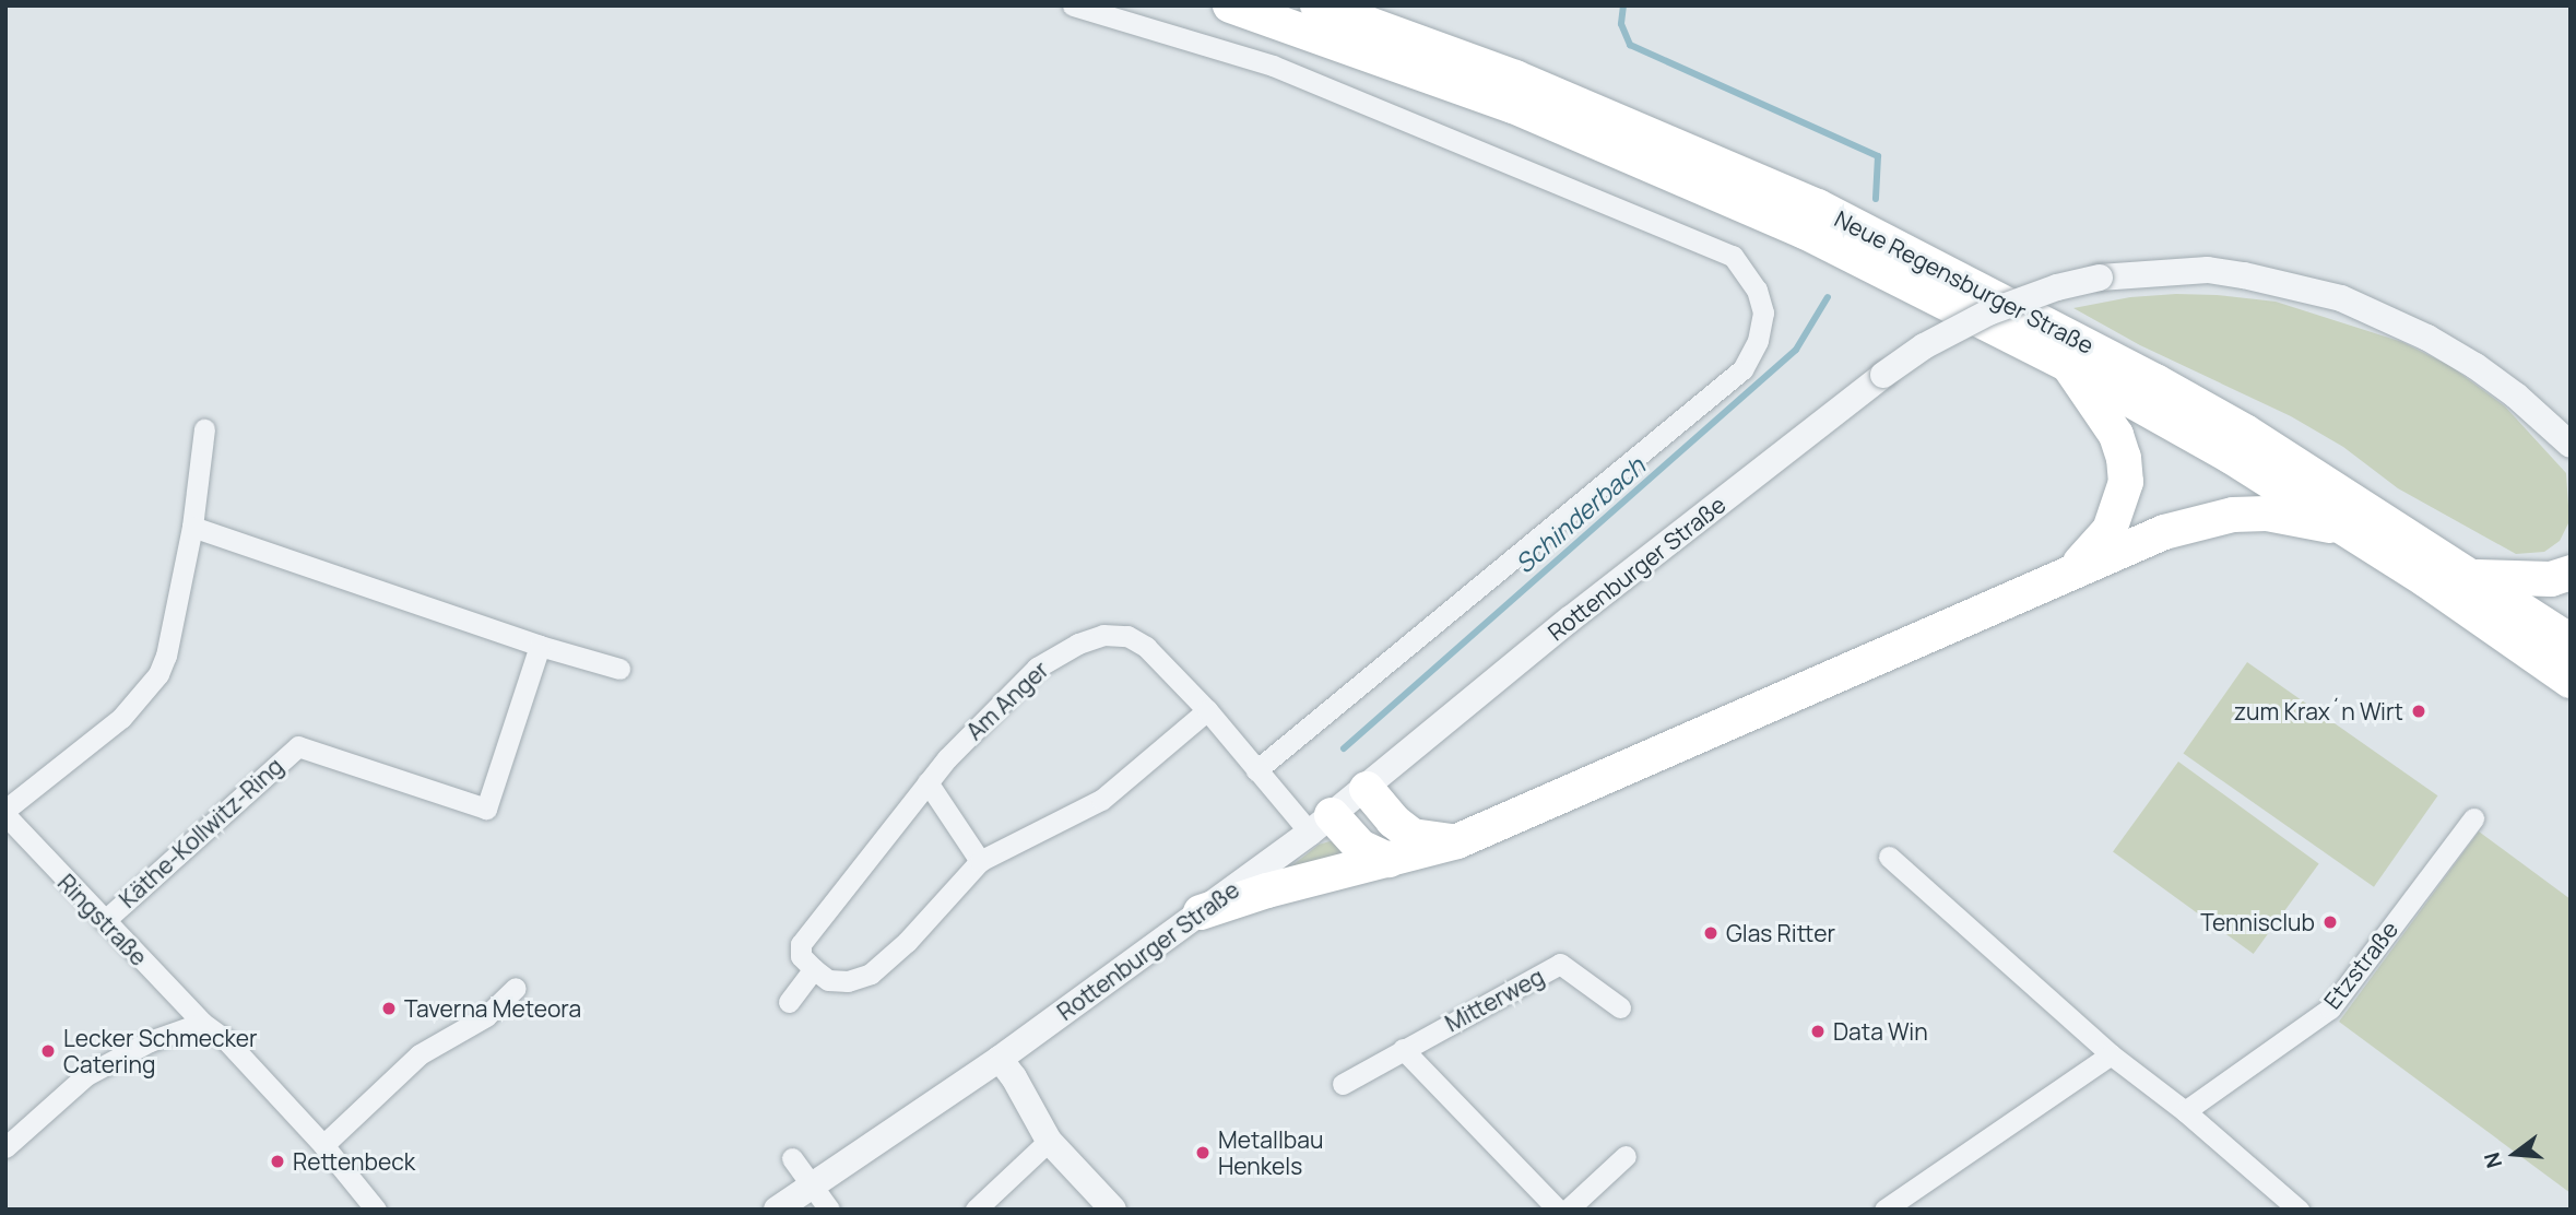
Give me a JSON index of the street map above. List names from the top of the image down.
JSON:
{
  "streets": {
    "highway": ["Neue Regensburger Straße"],
    "street": [
      "Rottenburger Straße",
      "Am Anger",
      "Käthe-Kollwitz-Ring",
      "Ringstraße",
      "Etzstraße",
      "Mitterweg"
    ]
  },
  "crossings": [
    ["Rottenburger Straße", "Am Anger"],
    ["Käthe-Kollwitz-Ring", "Ringstraße"]
  ],
  "water": ["Schinderbach"],
  "places": [
    "zum Krax´n Wirt",
    "Tennisclub",
    "Glas Ritter",
    "Taverna Meteora",
    "Data Win",
    "Lecker Schmecker Catering",
    "Metallbau Henkels",
    "Rettenbeck"
  ],
  "north": "left"
}
